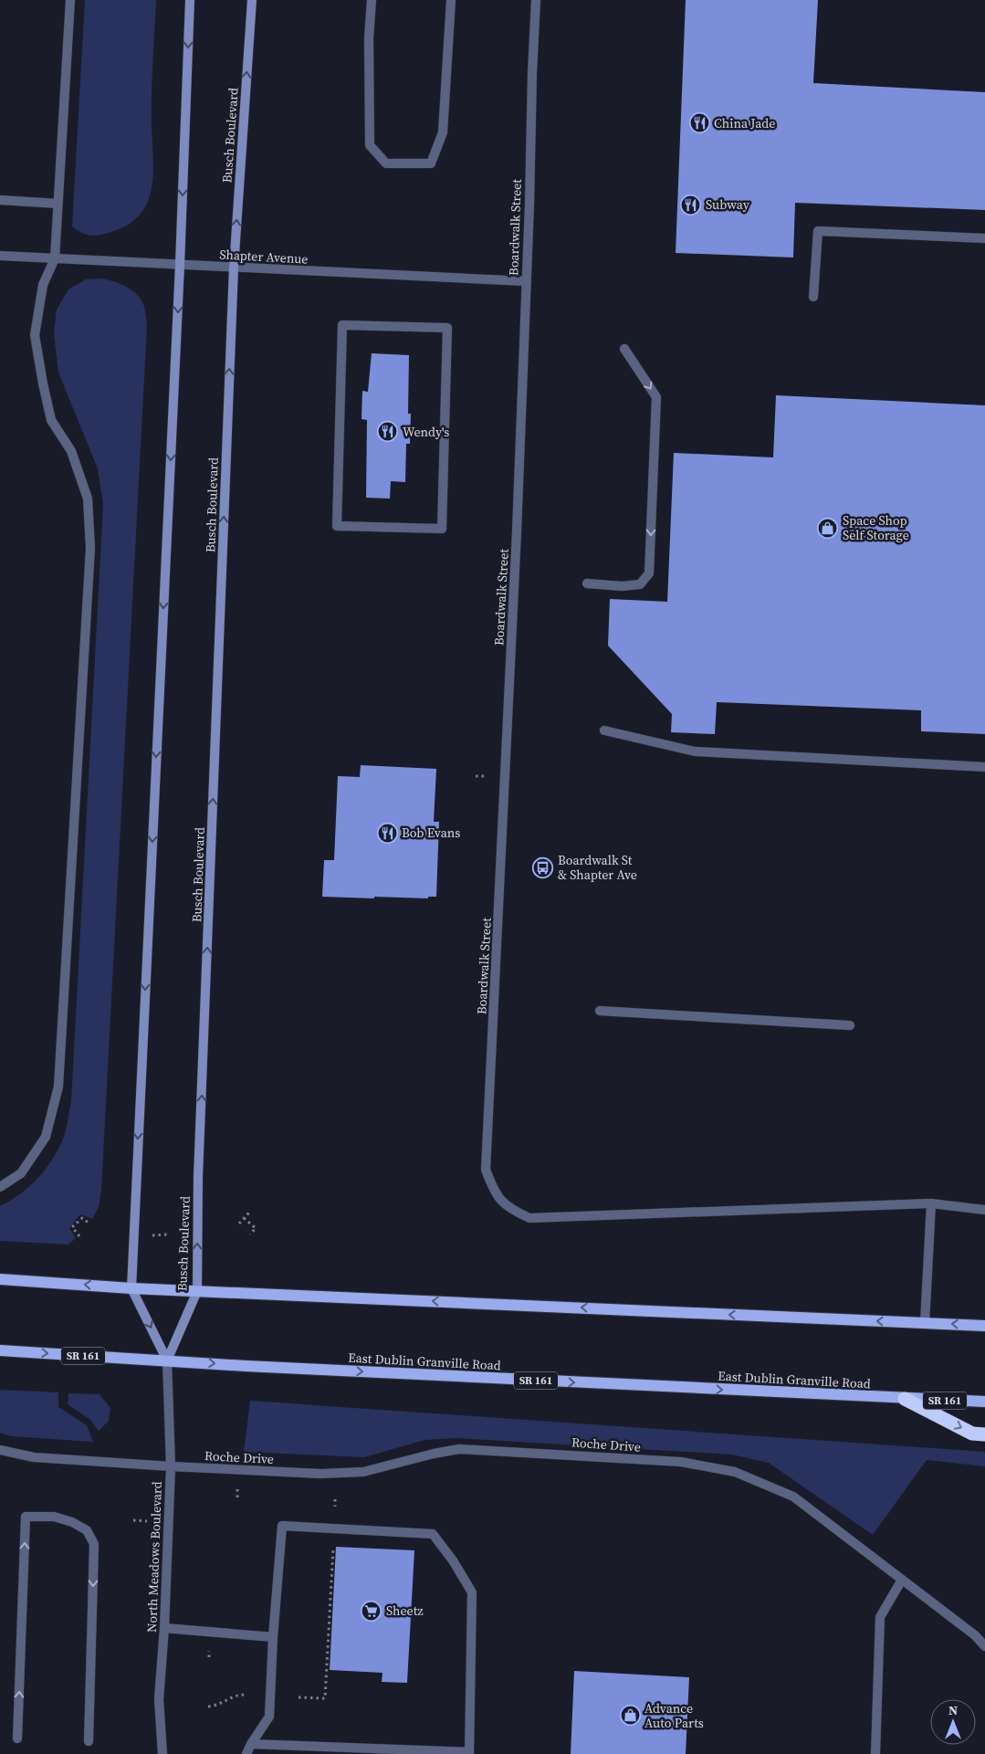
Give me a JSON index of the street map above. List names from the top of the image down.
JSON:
{
  "streets": {
    "main road": ["Busch Boulevard", "SR 161", "East Dublin Granville Road"],
    "street": [
      "Boardwalk Street",
      "Shapter Avenue",
      "Roche Drive",
      "North Meadows Boulevard"
    ]
  },
  "crossings": [
    ["Busch Boulevard", "Shapter Avenue"],
    ["Busch Boulevard", "East Dublin Granville Road"],
    ["Busch Boulevard", "North Meadows Boulevard"],
    ["Boardwalk Street", "Shapter Avenue"],
    ["East Dublin Granville Road", "North Meadows Boulevard"],
    ["Roche Drive", "North Meadows Boulevard"]
  ],
  "places": {
    "restaurant": [
      "China Jade",
      "Subway",
      "Wendy's",
      "Bob Evans"
    ],
    "shop": ["Space Shop Self Storage", "Advance Auto Parts"],
    "bus stop": ["Boardwalk St & Shapter Ave"],
    "supermarket": ["Sheetz"]
  },
  "north": "top"
}
